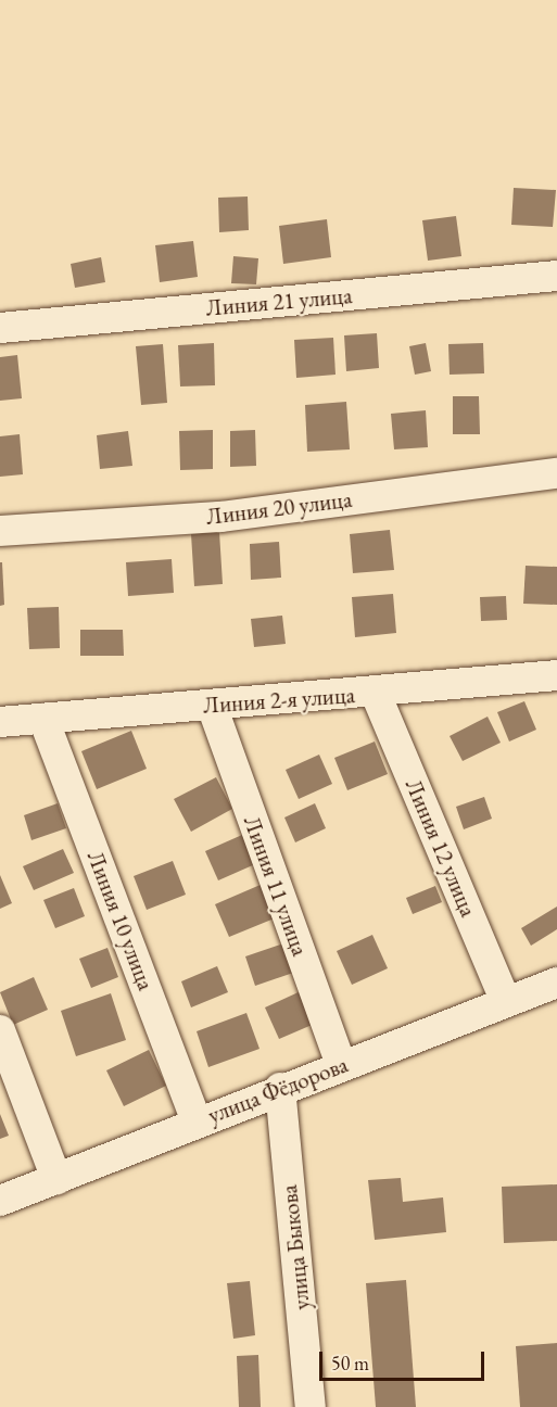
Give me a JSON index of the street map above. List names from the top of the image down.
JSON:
{
  "streets": {
    "street": [
      "Линия 21 улица",
      "Линия 20 улица",
      "Линия 2-я улица",
      "Линия 12 улица",
      "Линия 11 улица",
      "Линия 10 улица",
      "улица Фёдорова",
      "улица Быкова"
    ]
  },
  "crossings": [
    ["Линия 2-я улица", "Линия 12 улица"],
    ["Линия 2-я улица", "Линия 11 улица"],
    ["Линия 2-я улица", "Линия 10 улица"],
    ["Линия 12 улица", "улица Фёдорова"],
    ["Линия 11 улица", "улица Фёдорова"],
    ["Линия 10 улица", "улица Фёдорова"],
    ["улица Фёдорова", "улица Быкова"]
  ],
  "scale_bar": "50 m"
}
